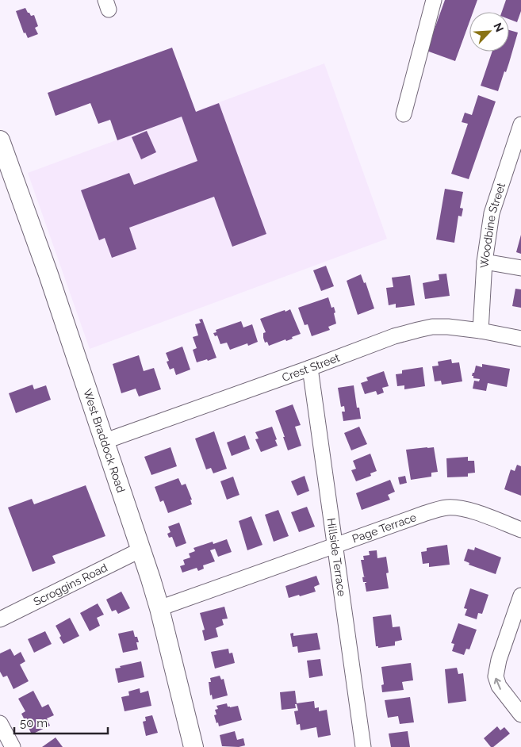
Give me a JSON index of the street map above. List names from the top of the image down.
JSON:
{
  "streets": {
    "main road": ["West Braddock Road"],
    "street": [
      "Woodbine Street",
      "Crest Street",
      "Page Terrace",
      "Hillside Terrace",
      "Scroggins Road"
    ]
  },
  "crossings": [
    ["Woodbine Street", "Crest Street"],
    ["Crest Street", "West Braddock Road"],
    ["Crest Street", "Hillside Terrace"],
    ["West Braddock Road", "Page Terrace"],
    ["West Braddock Road", "Scroggins Road"],
    ["Page Terrace", "Hillside Terrace"]
  ],
  "scale_bar": "50 m",
  "north": "top right"
}
